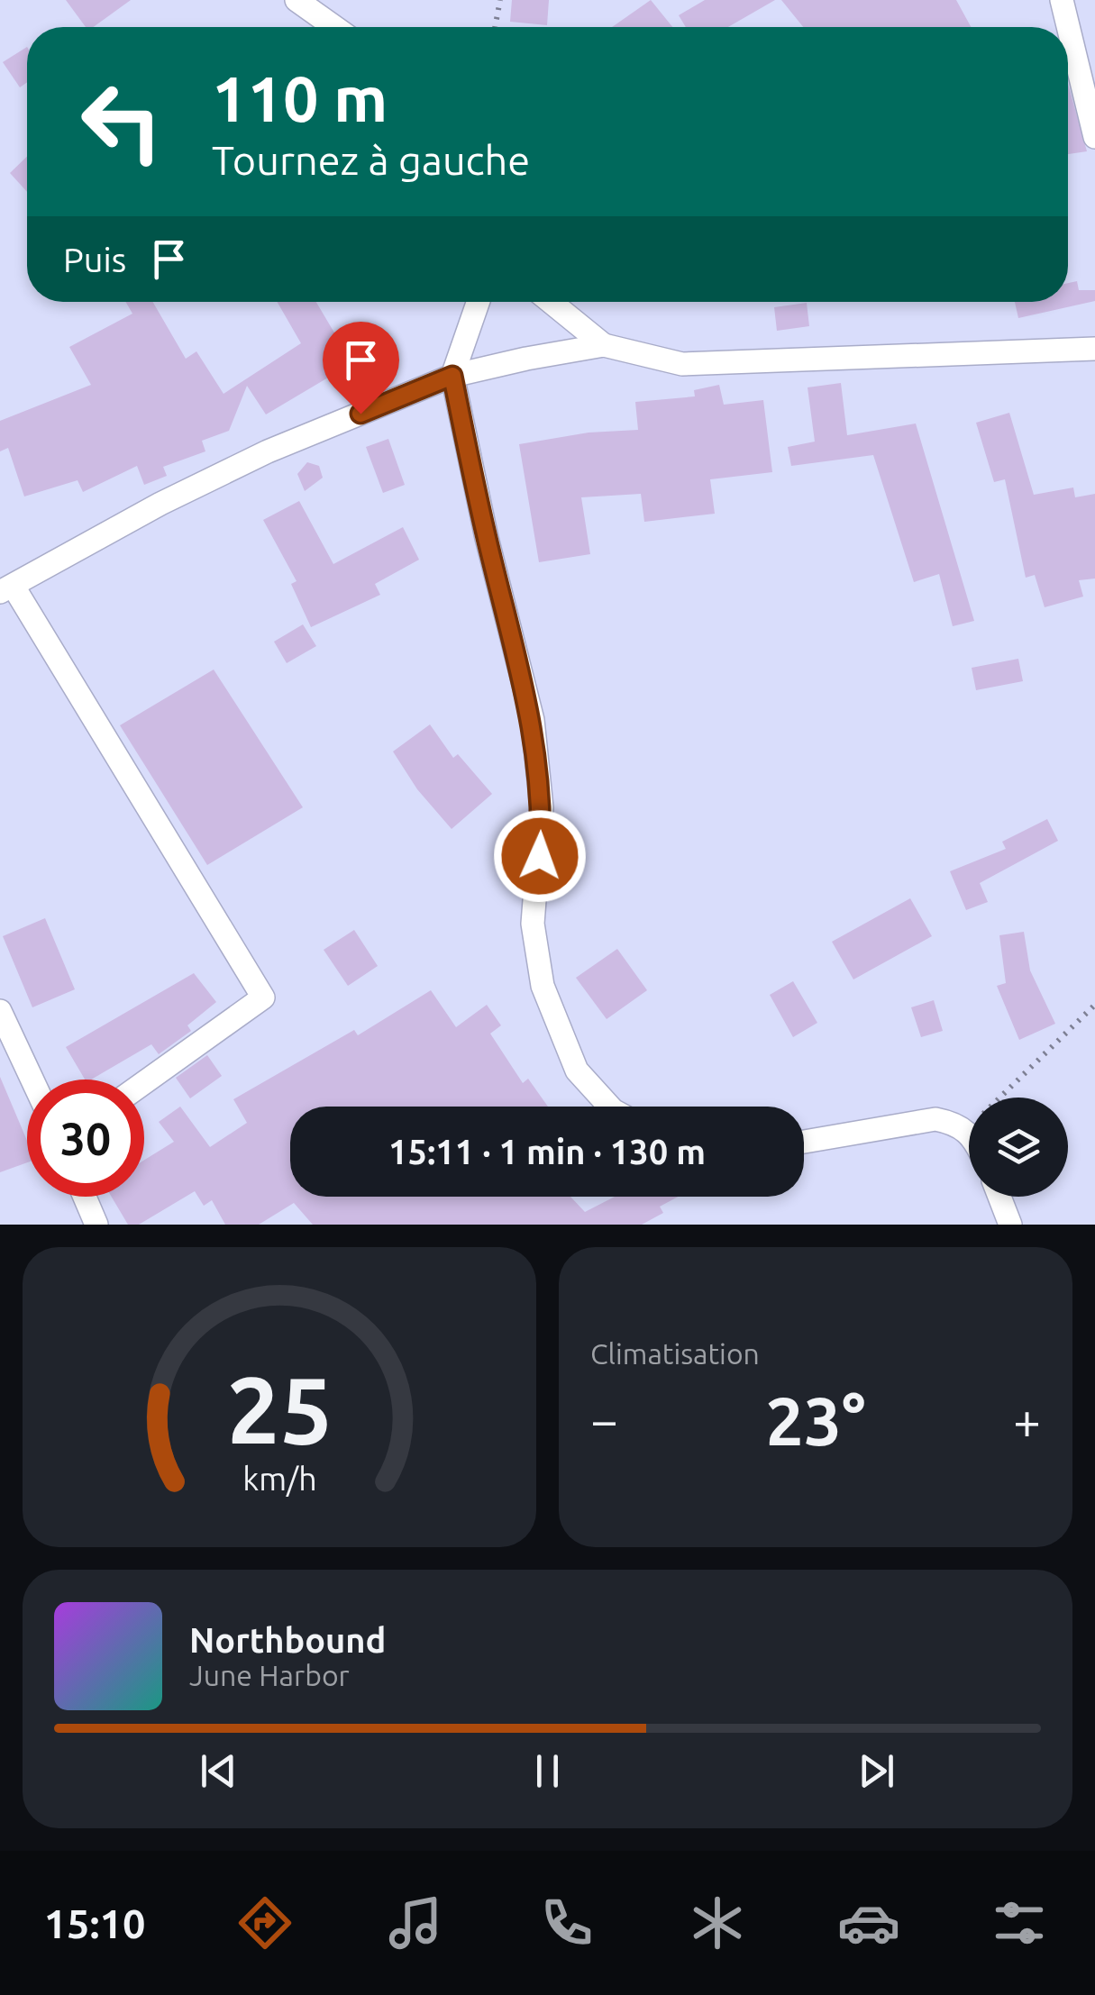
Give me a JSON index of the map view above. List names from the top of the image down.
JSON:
{
  "page": {
    "turn": ["110 m", "Tournez à gauche"],
    "then": "Puis",
    "limit": "30",
    "trip": "15:11 · 1 min · 130 m",
    "tile": "Climatisation",
    "heat": ["−", "23°", "+"],
    "song": ["Northbound", "June Harbor"],
    "tabs": "15:10",
    "gauge": ["25", "km/h"]
  }
}
